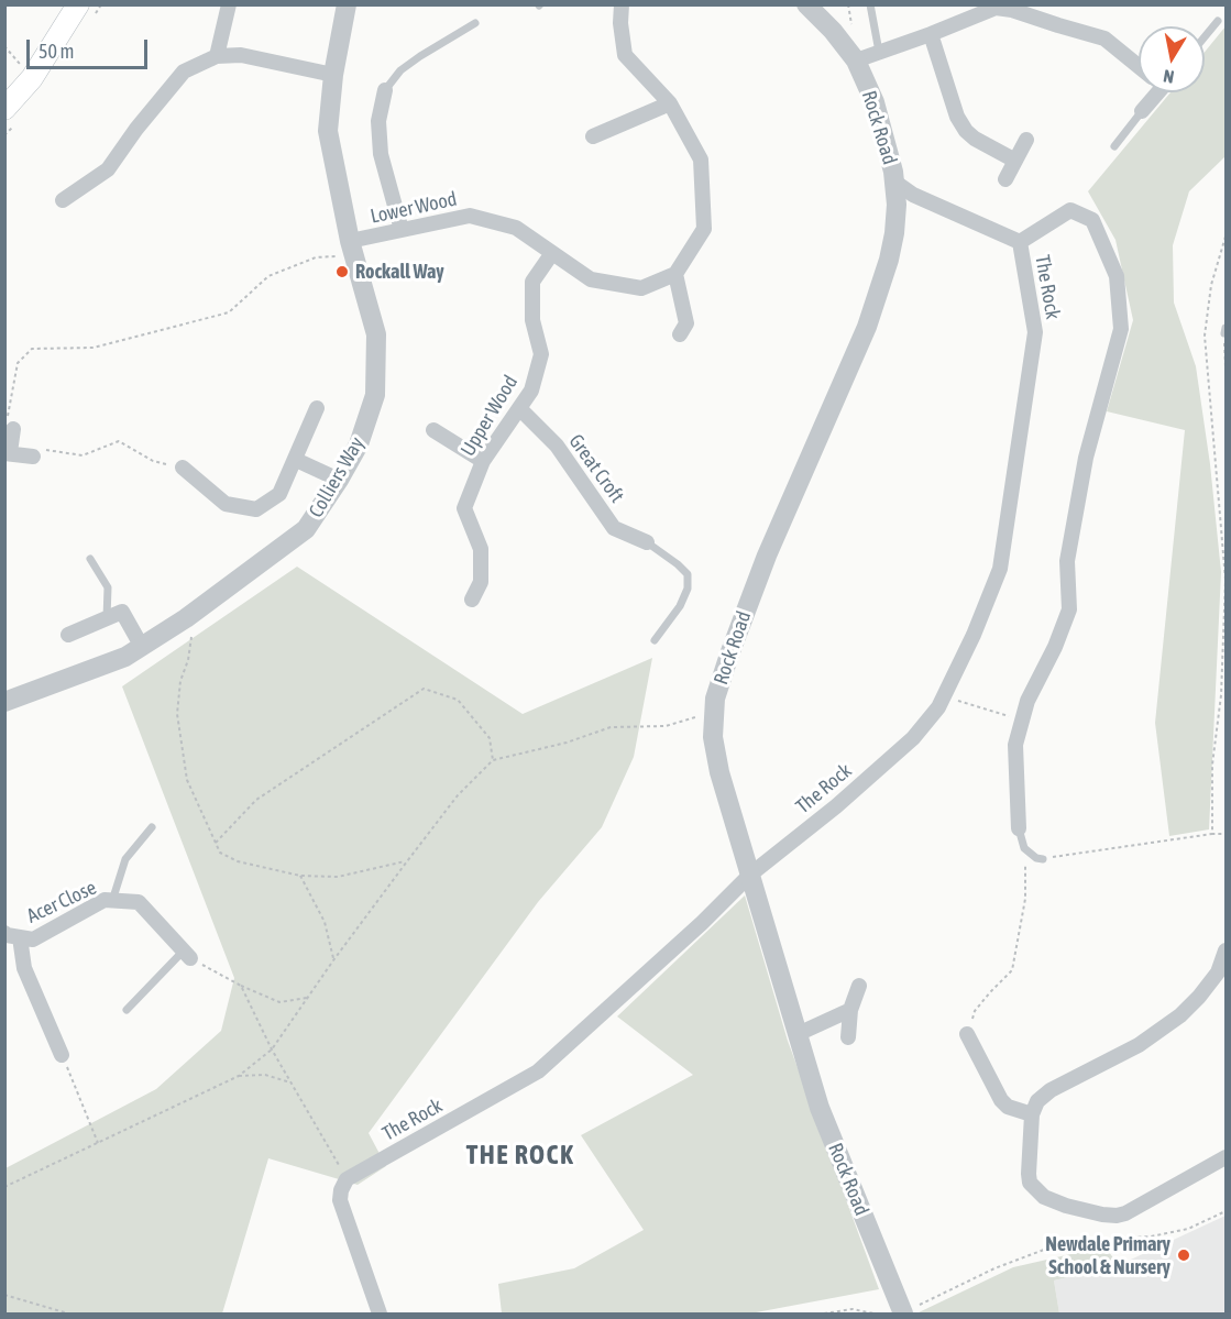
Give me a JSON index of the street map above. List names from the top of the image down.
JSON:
{
  "streets": {
    "street": [
      "Rock Road",
      "Lower Wood",
      "The Rock",
      "Upper Wood",
      "Great Croft",
      "Colliers Way",
      "Acer Close"
    ]
  },
  "crossings": [
    ["Rock Road", "The Rock"],
    ["Lower Wood", "Upper Wood"],
    ["Lower Wood", "Colliers Way"],
    ["Upper Wood", "Great Croft"]
  ],
  "districts": ["THE ROCK"],
  "places": ["Rockall Way", "Newdale Primary School & Nursery"],
  "scale_bar": "50 m",
  "north": "bottom"
}
